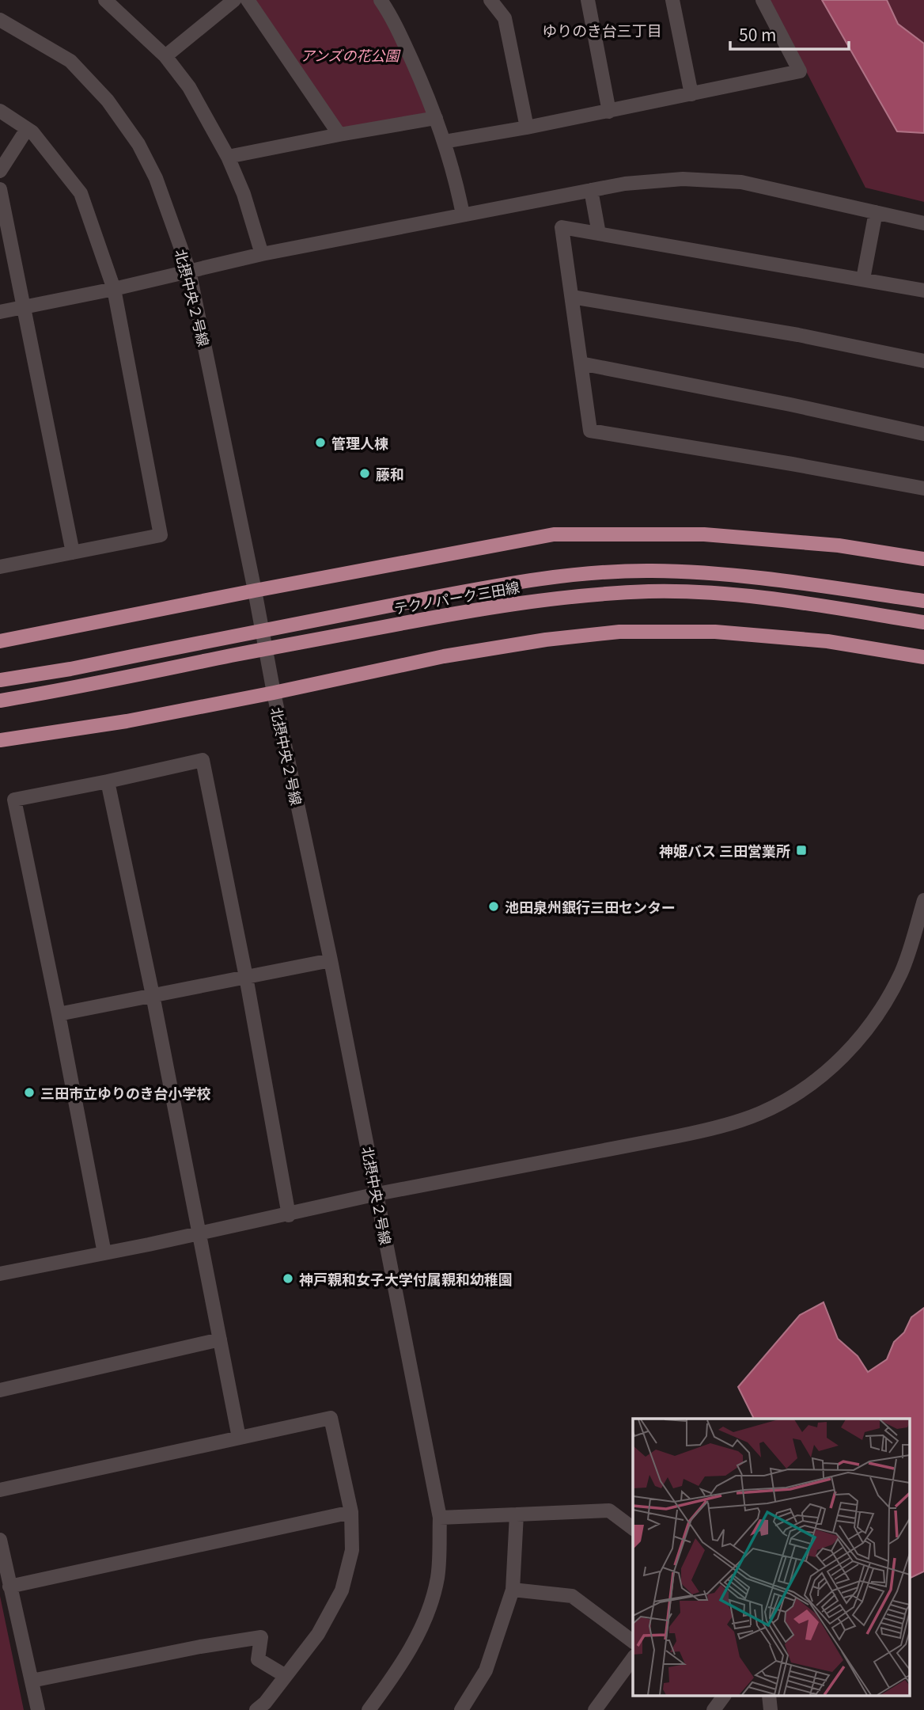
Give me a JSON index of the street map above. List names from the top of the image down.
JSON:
{
  "streets": {
    "main road": ["テクノパーク三田線"],
    "street": ["北摂中央２号線"]
  },
  "districts": ["ゆりのき台三丁目"],
  "parks": ["アンズの花公園"],
  "places": {
    "other": [
      "管理人棟",
      "藤和",
      "池田泉州銀行三田センター",
      "三田市立ゆりのき台小学校",
      "神戸親和女子大学付属親和幼稚園"
    ],
    "transit": ["神姫バス 三田営業所"]
  },
  "scale_bar": "50 m"
}
